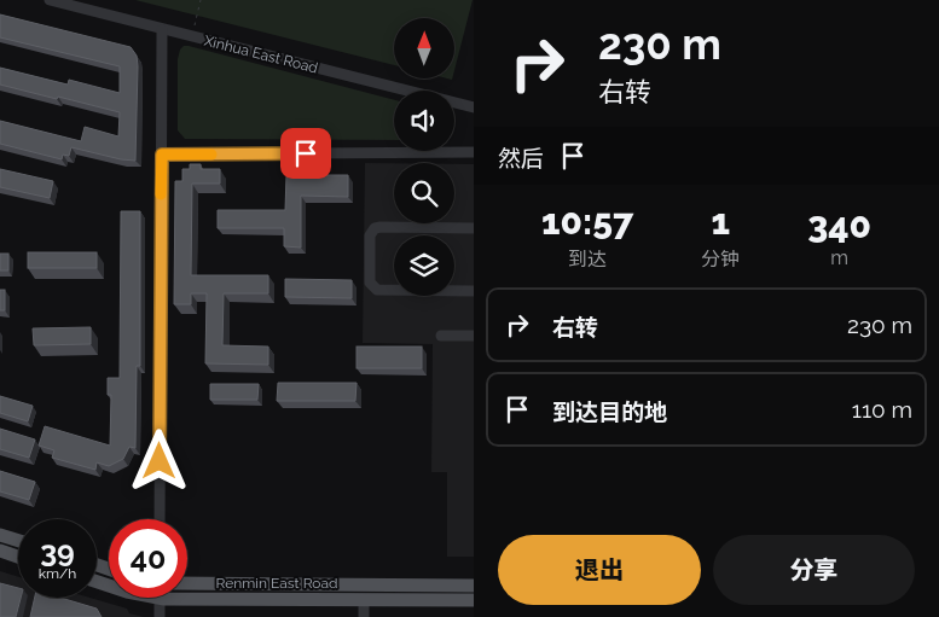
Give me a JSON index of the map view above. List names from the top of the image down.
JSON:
{
  "streets": {
    "main road": ["Renmin East Road"],
    "street": ["Xinhua East Road"]
  },
  "north": "top",
  "page": {
    "turn": ["230 m", "右转"],
    "then": "然后",
    "eta": [
      "10:57",
      "到达",
      "1",
      "分钟",
      "340",
      "m"
    ],
    "list": [
      {
        "name": "右转",
        "value": "230 m"
      },
      {
        "name": "到达目的地",
        "value": "110 m"
      }
    ],
    "speed": "39 km/h",
    "limit": "40",
    "buttons": ["退出", "分享"]
  }
}
